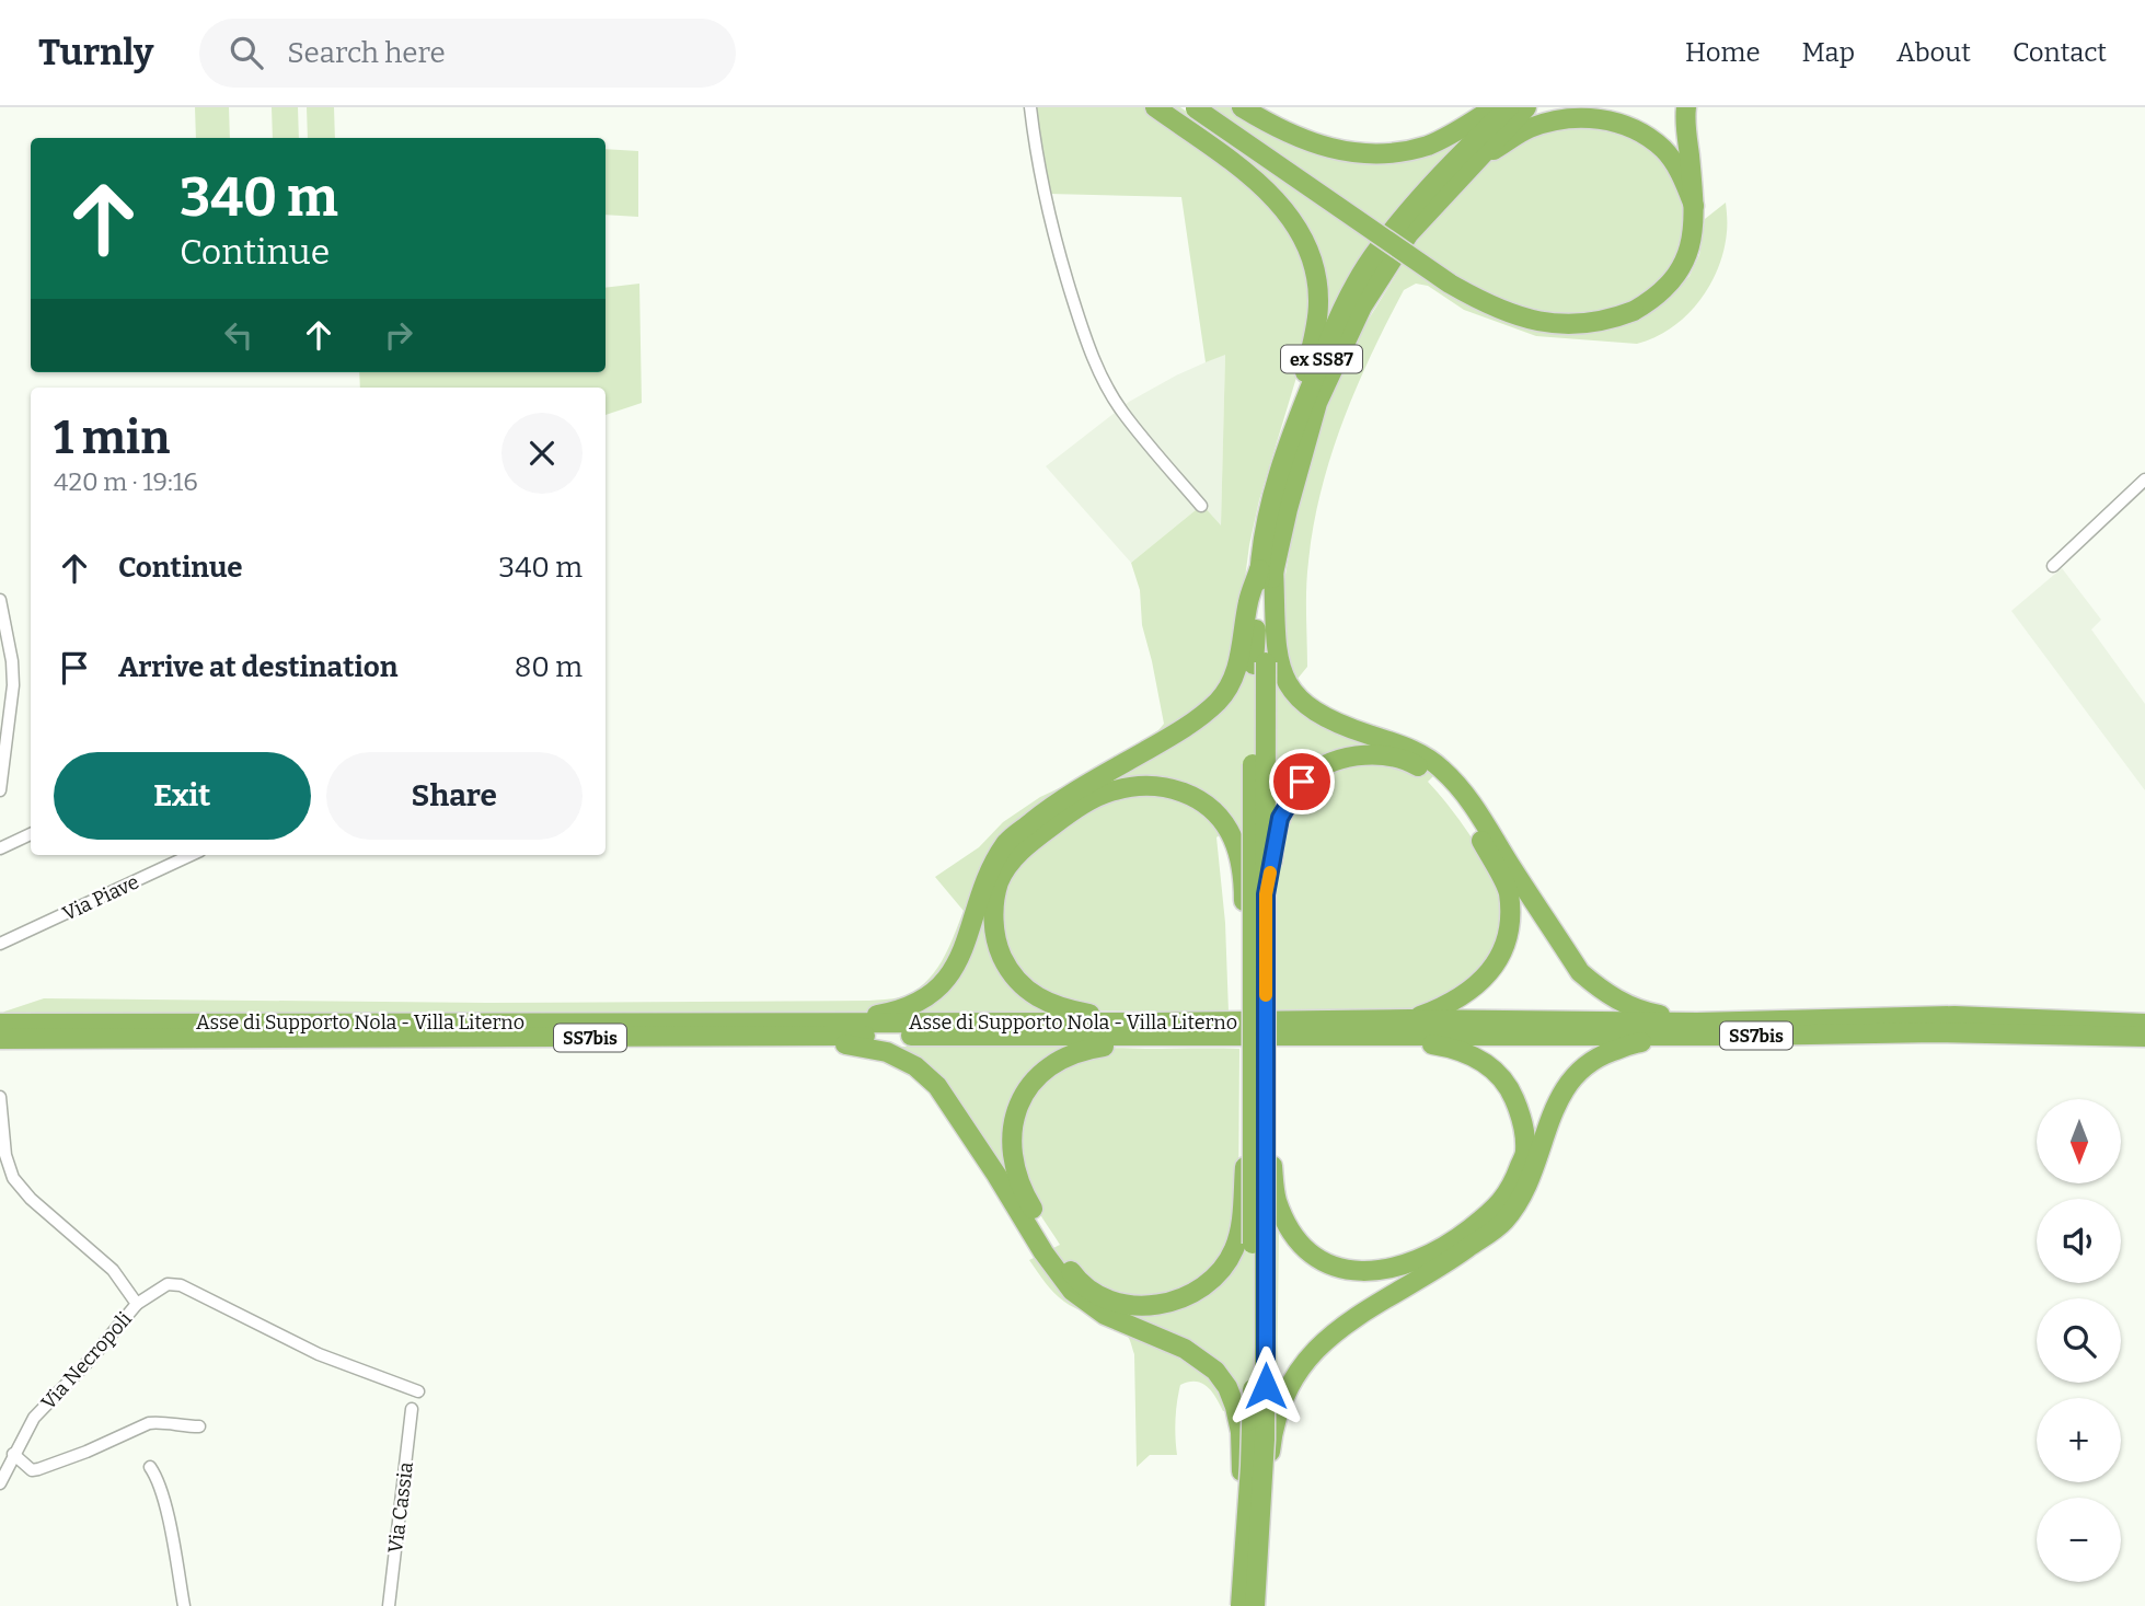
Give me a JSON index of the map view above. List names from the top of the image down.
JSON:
{
  "streets": {
    "highway": ["ex SS87", "Asse di Supporto Nola - Villa Literno", "SS7bis"],
    "street": ["Via Piave", "Via Necropoli", "Via Cassia"]
  },
  "north": "bottom",
  "page": {
    "header": "Turnly",
    "search": "Search here",
    "nav": [
      "Home",
      "Map",
      "About",
      "Contact"
    ],
    "turn": ["340 m", "Continue"],
    "heading": ["1 min", "420 m · 19:16"],
    "list": [
      {
        "name": "Continue",
        "value": "340 m"
      },
      {
        "name": "Arrive at destination",
        "value": "80 m"
      }
    ],
    "buttons": ["Exit", "Share"],
    "map_buttons": ["+", "−"]
  }
}
